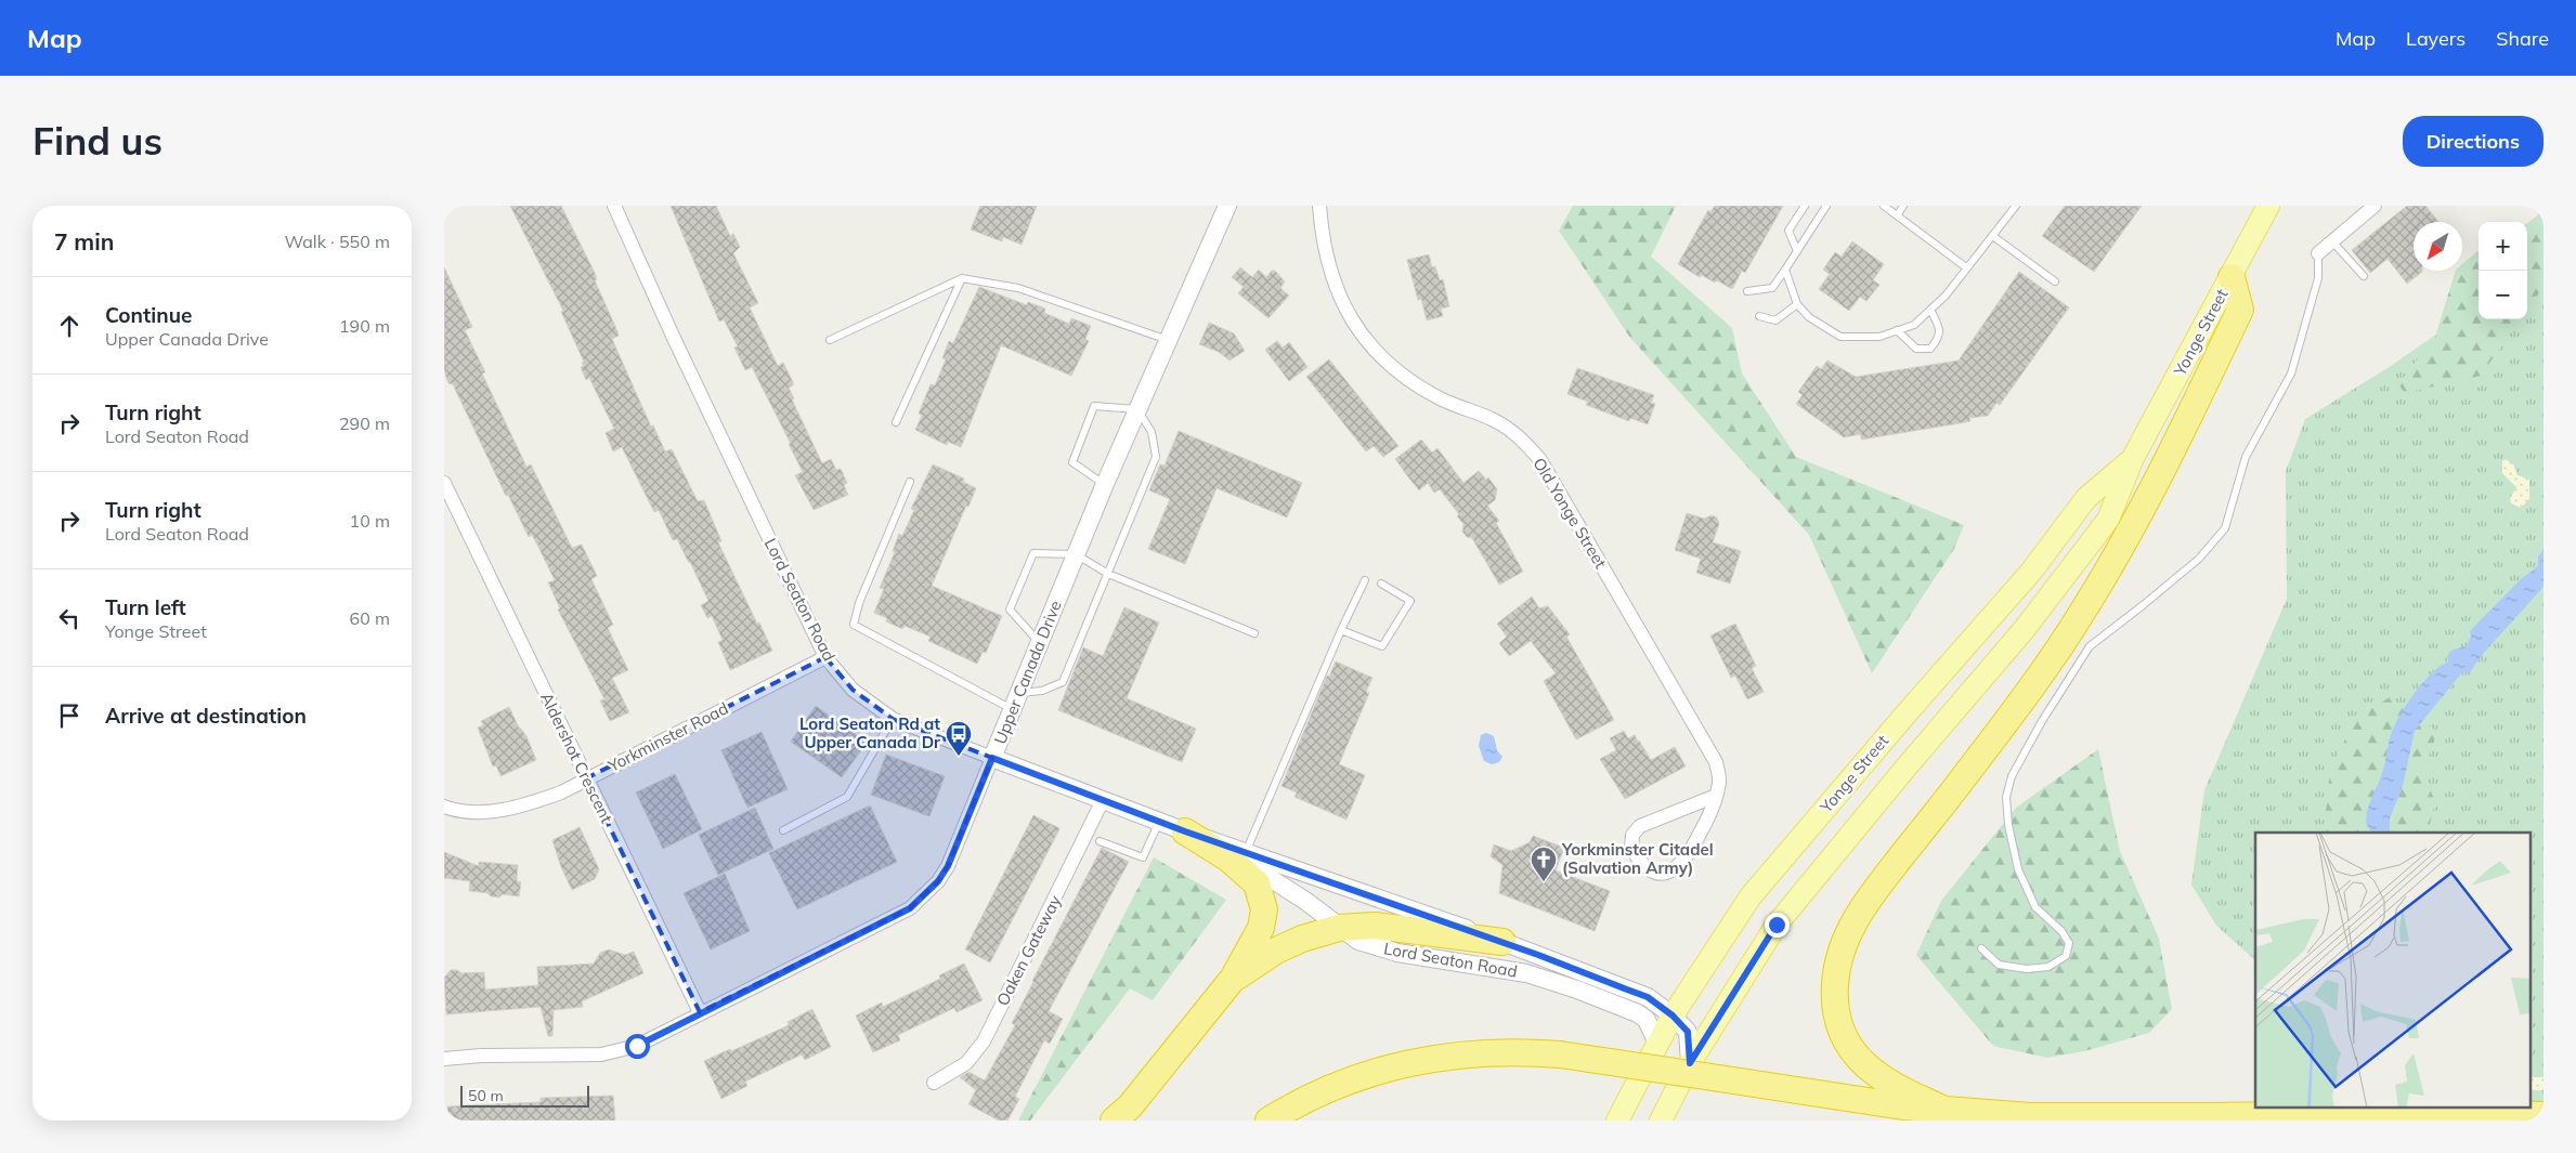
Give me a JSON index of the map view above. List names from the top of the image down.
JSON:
{
  "streets": {
    "main road": ["Yonge Street"],
    "street": [
      "Old Yonge Street",
      "Lord Seaton Road",
      "Upper Canada Drive",
      "Yorkminster Road",
      "Aldershot Crescent",
      "Oaken Gateway"
    ]
  },
  "crossings": [
    ["Yonge Street", "Lord Seaton Road"],
    ["Lord Seaton Road", "Upper Canada Drive"],
    ["Lord Seaton Road", "Yorkminster Road"],
    ["Lord Seaton Road", "Oaken Gateway"],
    ["Upper Canada Drive", "Aldershot Crescent"],
    ["Yorkminster Road", "Aldershot Crescent"]
  ],
  "places": {
    "bus stop": ["Lord Seaton Rd at Upper Canada Dr"],
    "church": ["Yorkminster Citadel (Salvation Army)"]
  },
  "scale_bar": "50 m",
  "north": "bottom left",
  "page": {
    "header": "Map",
    "nav": ["Map", "Layers", "Share"],
    "buttons": "Directions",
    "title": "Find us",
    "heading": ["7 min", "Walk · 550 m"],
    "map_buttons": ["+", "−"],
    "list": [
      ["Continue", "Upper Canada Drive", "190 m"],
      ["Turn right", "Lord Seaton Road", "290 m"],
      ["Turn right", "Lord Seaton Road", "10 m"],
      ["Turn left", "Yonge Street", "60 m"],
      "Arrive at destination"
    ],
    "scale": "50 m"
  }
}
